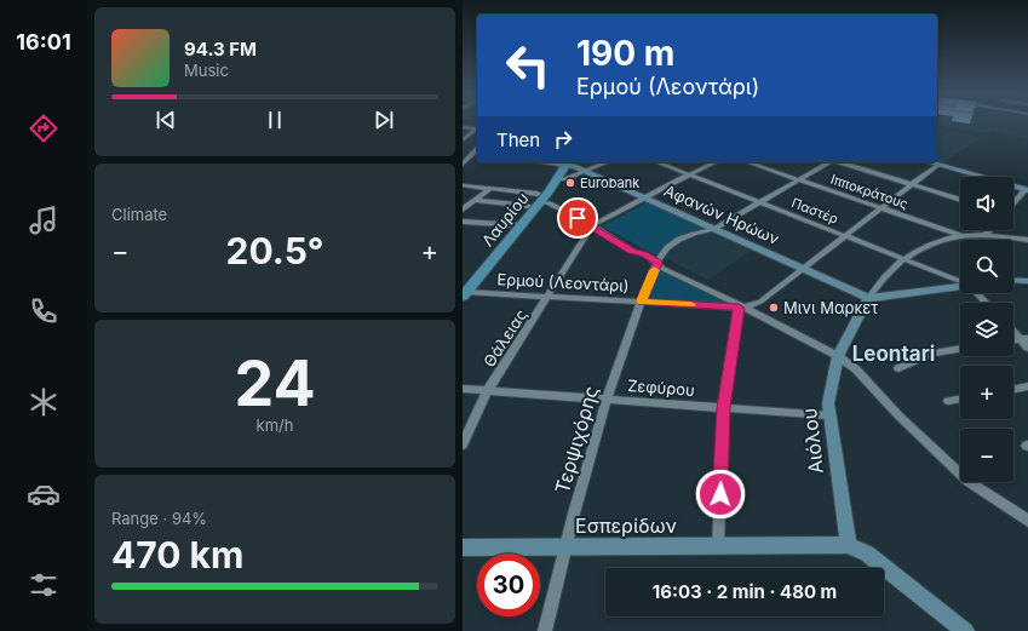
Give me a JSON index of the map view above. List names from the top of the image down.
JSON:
{
  "streets": {
    "main road": ["Λαυρίου"],
    "street": [
      "Ιπποκράτους",
      "Παστέρ",
      "Αφανών Ηρώων",
      "Ερμού (Λεοντάρι)",
      "Θάλειας",
      "Ζεφύρου",
      "Τερψιχόρης",
      "Αιόλου",
      "Εσπερίδων"
    ]
  },
  "crossings": [
    ["Ιπποκράτους", "Τερψιχόρης"],
    ["Παστέρ", "Τερψιχόρης"],
    ["Αφανών Ηρώων", "Λαυρίου"],
    ["Αφανών Ηρώων", "Τερψιχόρης"],
    ["Αφανών Ηρώων", "Αιόλου"],
    ["Λαυρίου", "Ερμού (Λεοντάρι)"],
    ["Ερμού (Λεοντάρι)", "Θάλειας"],
    ["Ερμού (Λεοντάρι)", "Τερψιχόρης"],
    ["Θάλειας", "Ζεφύρου"],
    ["Ζεφύρου", "Τερψιχόρης"],
    ["Ζεφύρου", "Αιόλου"],
    ["Τερψιχόρης", "Εσπερίδων"],
    ["Αιόλου", "Εσπερίδων"]
  ],
  "districts": ["Leontari"],
  "places": ["Eurobank", "Μινι Μαρκετ"],
  "page": {
    "tabs": "16:01",
    "turn": ["190 m", "Ερμού (Λεοντάρι)"],
    "song": ["94.3 FM", "Music"],
    "then": "Then",
    "tile": [
      "Climate",
      ["24", "km/h"],
      ["Range · 94%", "470 km"]
    ],
    "map_buttons": ["+", "−"],
    "heat": ["−", "20.5°", "+"],
    "limit": "30",
    "trip": "16:03 · 2 min · 480 m"
  }
}
